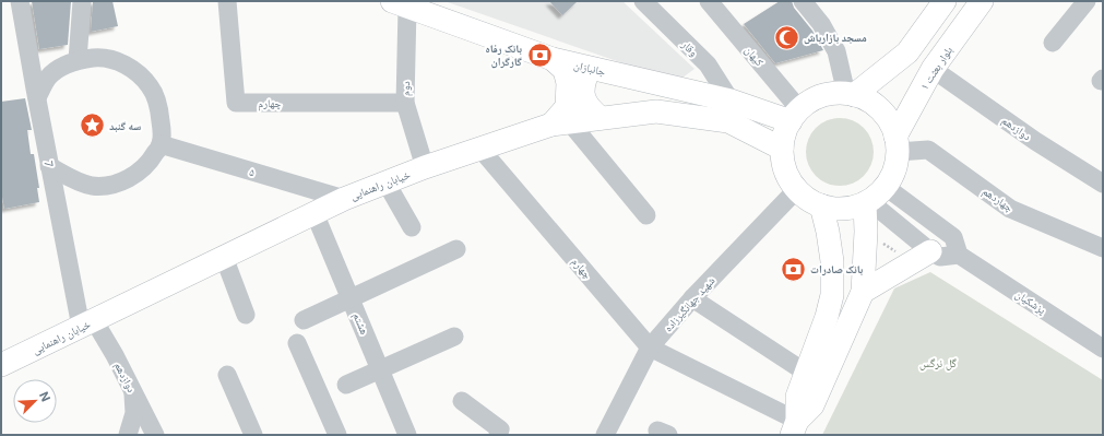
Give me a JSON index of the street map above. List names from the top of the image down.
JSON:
{
  "streets": {
    "main road": ["جانبازان", "بلوار بعثت ۱", "خیابان راهنمایی"],
    "street": [
      "وقار",
      "کیهان",
      "دوم",
      "چهارم",
      "دوازدهم",
      "7",
      "۵",
      "چهاردهم",
      "پزشکیان",
      "شهید جهانگیرزاده",
      "هشتم"
    ]
  },
  "crossings": [
    ["وقار", "جانبازان"],
    ["کیهان", "جانبازان"],
    ["کیهان", "بلوار بعثت ۱"],
    ["کیهان", "خیابان راهنمایی"],
    ["کیهان", "چهاردهم"],
    ["کیهان", "شهید جهانگیرزاده"],
    ["جانبازان", "بلوار بعثت ۱"],
    ["جانبازان", "دوم"],
    ["جانبازان", "خیابان راهنمایی"],
    ["جانبازان", "چهاردهم"],
    ["جانبازان", "شهید جهانگیرزاده"],
    ["بلوار بعثت ۱", "دوازدهم"],
    ["بلوار بعثت ۱", "خیابان راهنمایی"],
    ["بلوار بعثت ۱", "چهاردهم"],
    ["بلوار بعثت ۱", "شهید جهانگیرزاده"],
    ["دوم", "چهارم"],
    ["دوم", "خیابان راهنمایی"],
    ["چهارم", "خیابان راهنمایی"],
    ["چهارم", "شهید جهانگیرزاده"],
    ["دوازدهم", "7"],
    ["دوازدهم", "خیابان راهنمایی"],
    ["7", "۵"],
    ["7", "خیابان راهنمایی"],
    ["۵", "خیابان راهنمایی"],
    ["خیابان راهنمایی", "چهاردهم"],
    ["خیابان راهنمایی", "شهید جهانگیرزاده"],
    ["خیابان راهنمایی", "هشتم"],
    ["چهاردهم", "شهید جهانگیرزاده"]
  ],
  "parks": ["گل نرگس"],
  "places": {
    "mosque": ["مسجد بازارباش"],
    "bank": ["بانک رفاه گارگران", "بانک صادرات"],
    "place": ["سه گنبد"]
  },
  "north": "top right"
}
